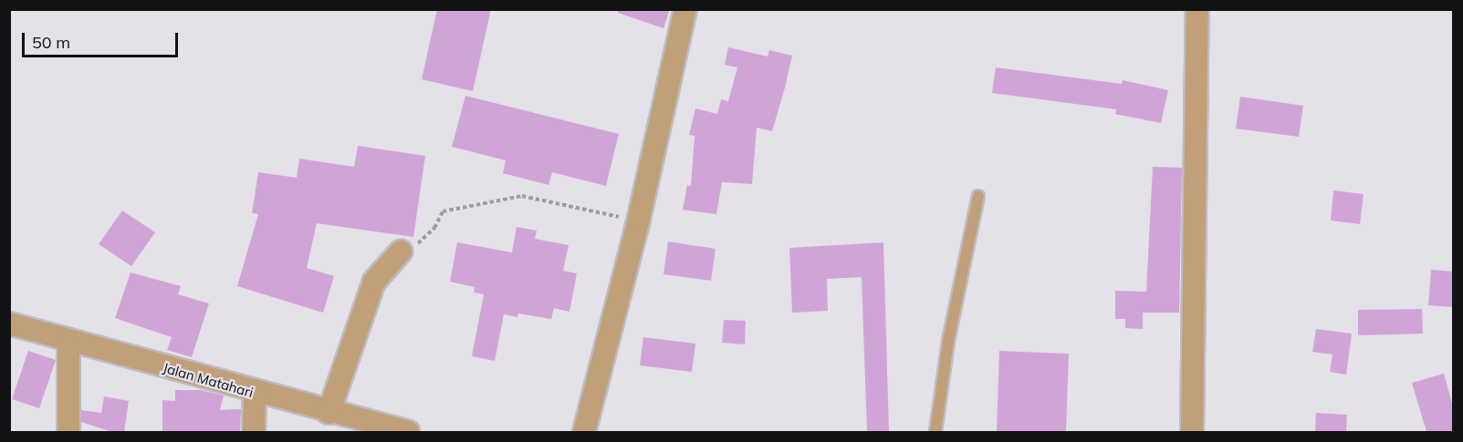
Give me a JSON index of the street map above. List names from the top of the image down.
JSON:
{
  "streets": {
    "street": ["Jalan Matahari"]
  },
  "scale_bar": "50 m"
}
